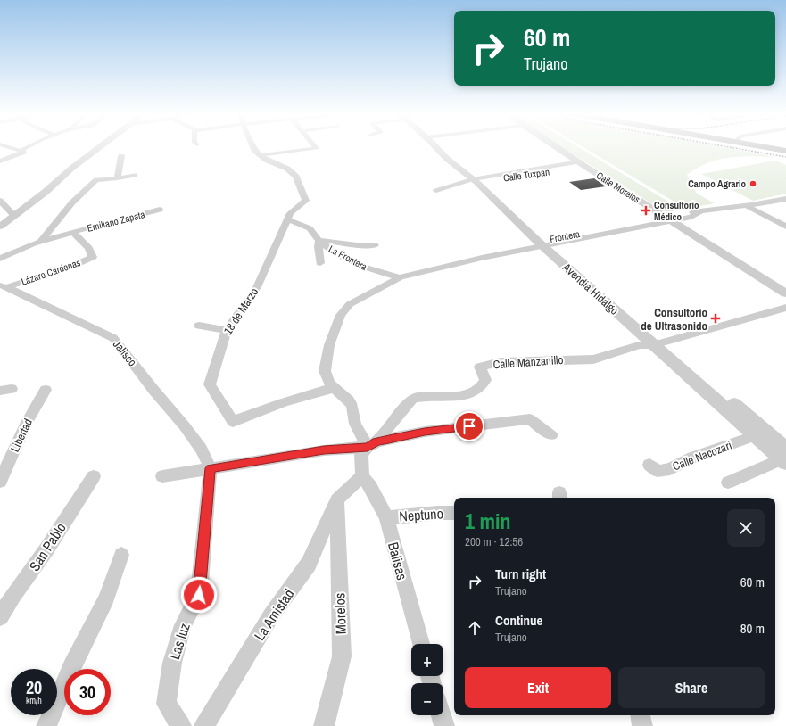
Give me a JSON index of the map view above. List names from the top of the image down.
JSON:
{
  "streets": {
    "street": [
      "Calle Tuxpan",
      "Calle Morelos",
      "Emiliano Zapata",
      "Frontera",
      "La Frontera",
      "Lázaro Cárdenas",
      "Avendia Hidalgo",
      "18 de Marzo",
      "Jalisco",
      "Calle Manzanillo",
      "Libertad",
      "Calle Nacozari",
      "Neptuno",
      "San Pablo",
      "Balisas",
      "Morelos",
      "La Amistad",
      "Las luz"
    ]
  },
  "crossings": [
    ["Calle Tuxpan", "Calle Morelos"],
    ["Calle Tuxpan", "Avendia Hidalgo"],
    ["Calle Morelos", "Frontera"],
    ["Emiliano Zapata", "Lázaro Cárdenas"],
    ["Frontera", "La Frontera"],
    ["Frontera", "Avendia Hidalgo"],
    ["Frontera", "18 de Marzo"],
    ["Frontera", "Calle Manzanillo"],
    ["La Frontera", "18 de Marzo"],
    ["Lázaro Cárdenas", "Jalisco"],
    ["Avendia Hidalgo", "Calle Manzanillo"],
    ["Avendia Hidalgo", "Calle Nacozari"],
    ["Jalisco", "Las luz"],
    ["Calle Manzanillo", "Balisas"],
    ["Neptuno", "Balisas"],
    ["Morelos", "La Amistad"]
  ],
  "places": {
    "other": ["Campo Agrario"],
    "health": ["Consultorio Médico", "Consultorio de Ultrasonido"]
  },
  "page": {
    "turn": ["60 m", "Trujano"],
    "heading": ["1 min", "200 m · 12:56"],
    "list": [
      {
        "name": "Turn right",
        "note": "Trujano",
        "value": "60 m"
      },
      {
        "name": "Continue",
        "note": "Trujano",
        "value": "80 m"
      }
    ],
    "map_buttons": ["+", "−"],
    "buttons": ["Exit", "Share"],
    "speed": "20 km/h",
    "limit": "30"
  }
}
